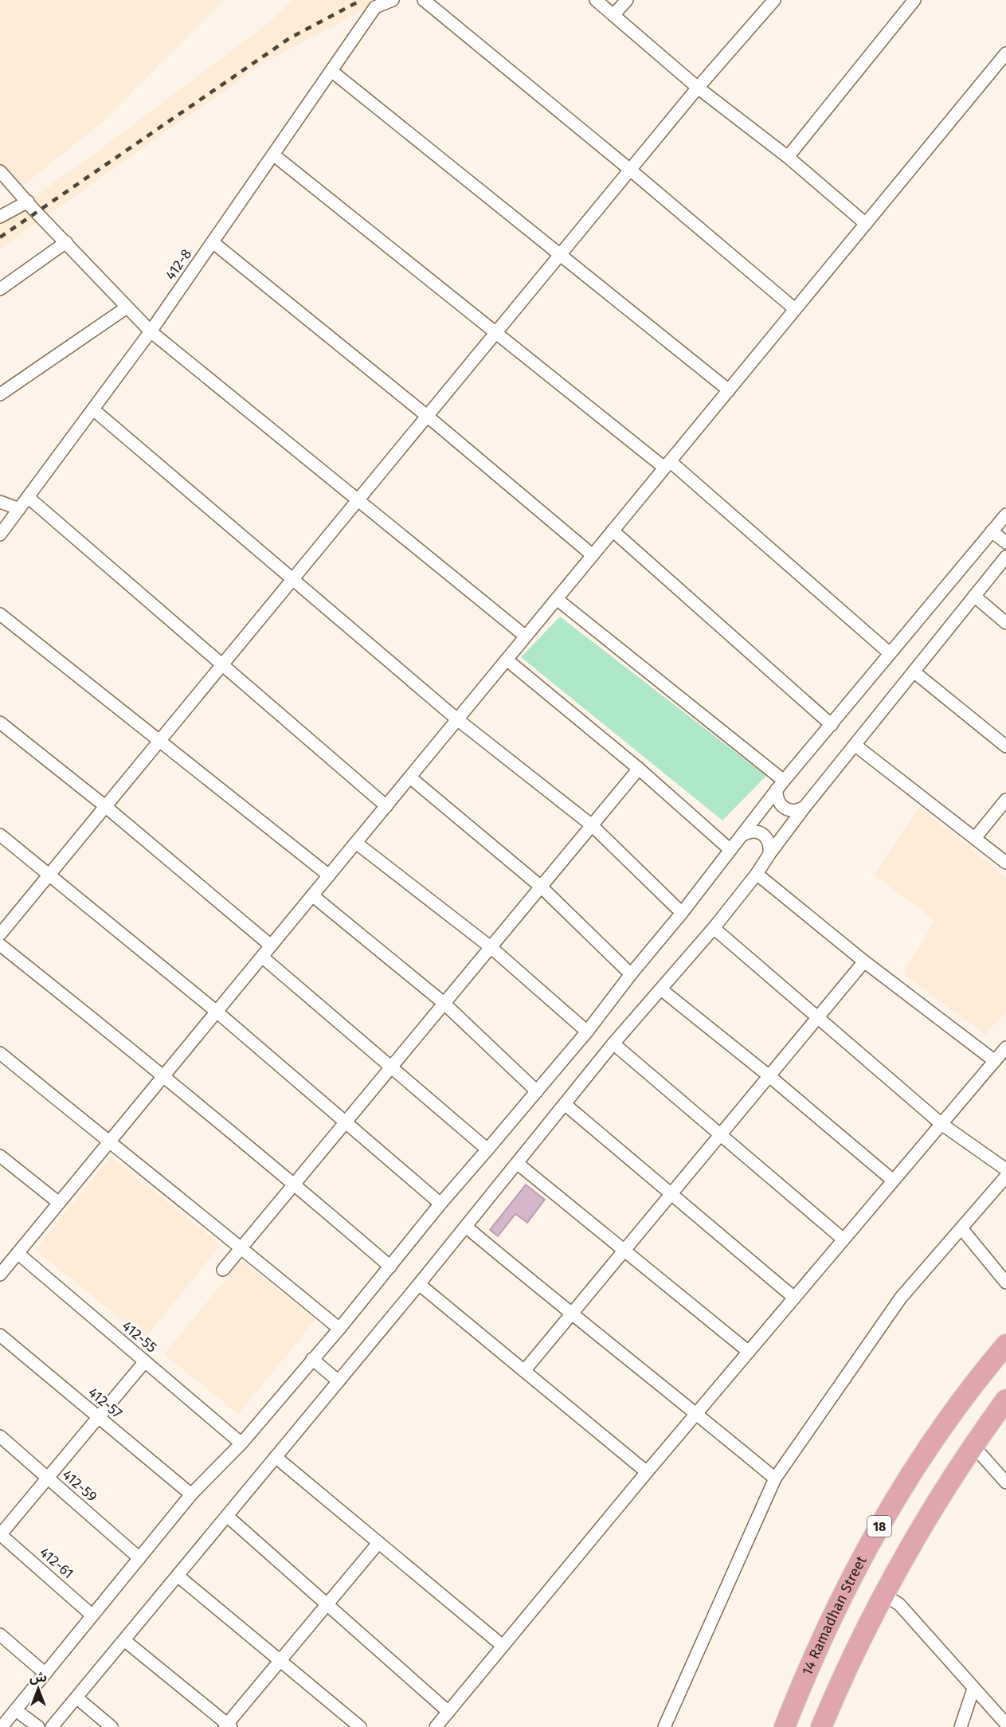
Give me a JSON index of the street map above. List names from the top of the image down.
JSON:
{
  "streets": {
    "main road": ["18", "14 Ramadhan Street"],
    "street": [
      "412-8",
      "412-55",
      "412-57",
      "412-59",
      "412-61"
    ]
  },
  "north": "top"
}
